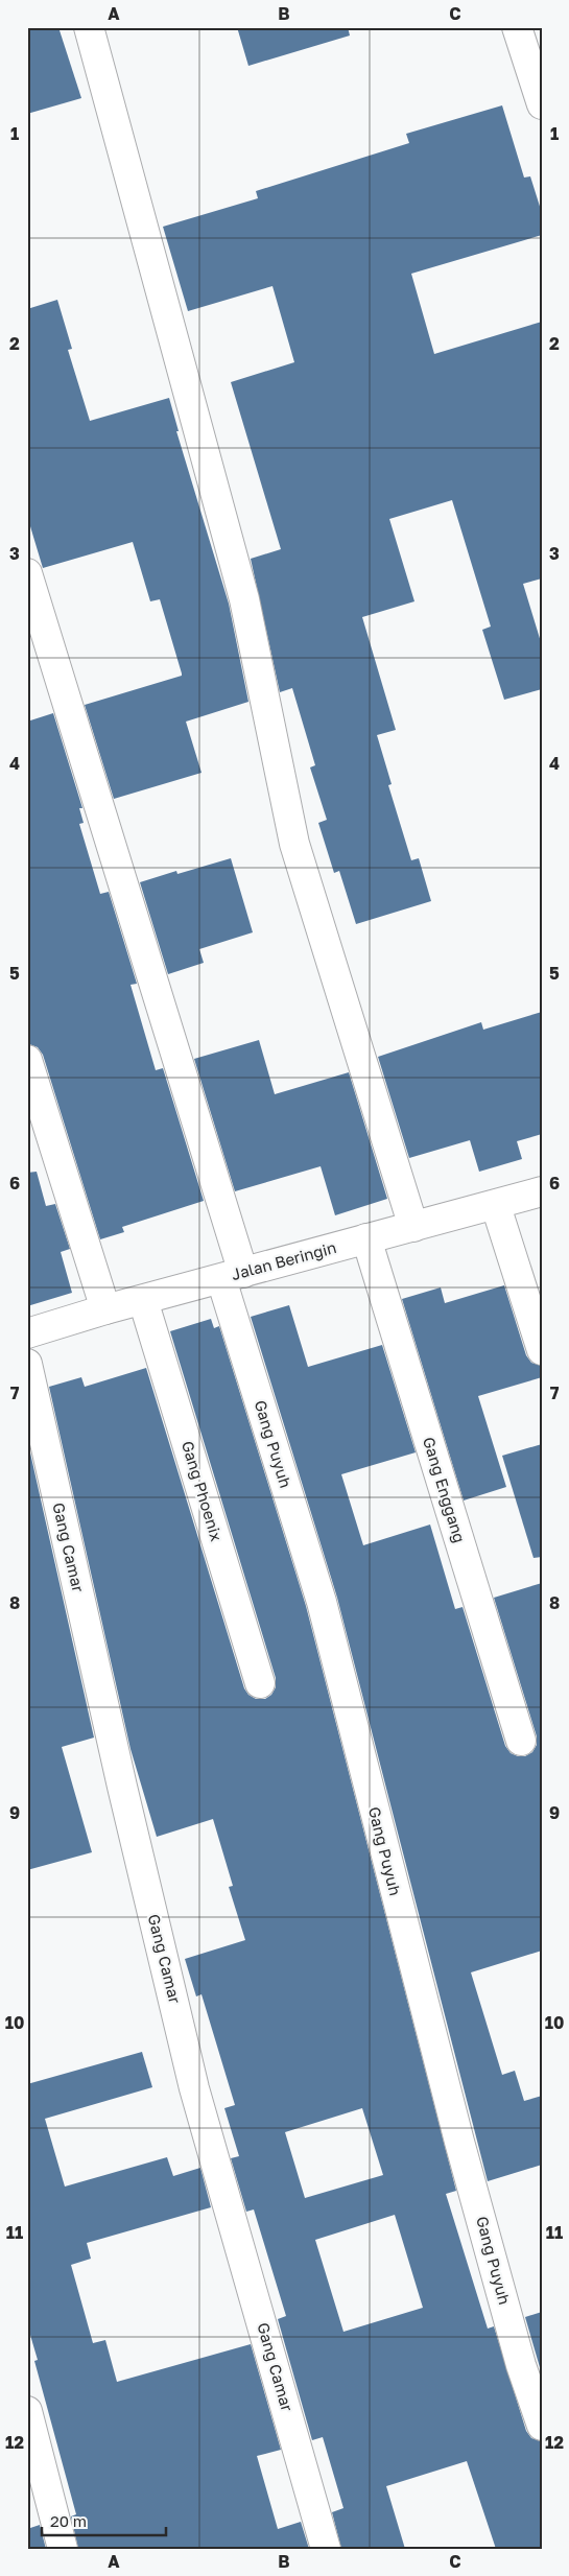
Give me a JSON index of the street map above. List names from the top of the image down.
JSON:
{
  "streets": {
    "street": [
      "Jalan Beringin",
      "Gang Puyuh",
      "Gang Enggang",
      "Gang Phoenix",
      "Gang Camar"
    ]
  },
  "crossings": [
    ["Jalan Beringin", "Gang Puyuh"],
    ["Jalan Beringin", "Gang Enggang"],
    ["Jalan Beringin", "Gang Phoenix"]
  ],
  "scale_bar": "20 m",
  "grid": {
    "columns": ["A", "B", "C"],
    "rows": [
      "1",
      "2",
      "3",
      "4",
      "5",
      "6",
      "7",
      "8",
      "9",
      "10",
      "11",
      "12"
    ]
  }
}
